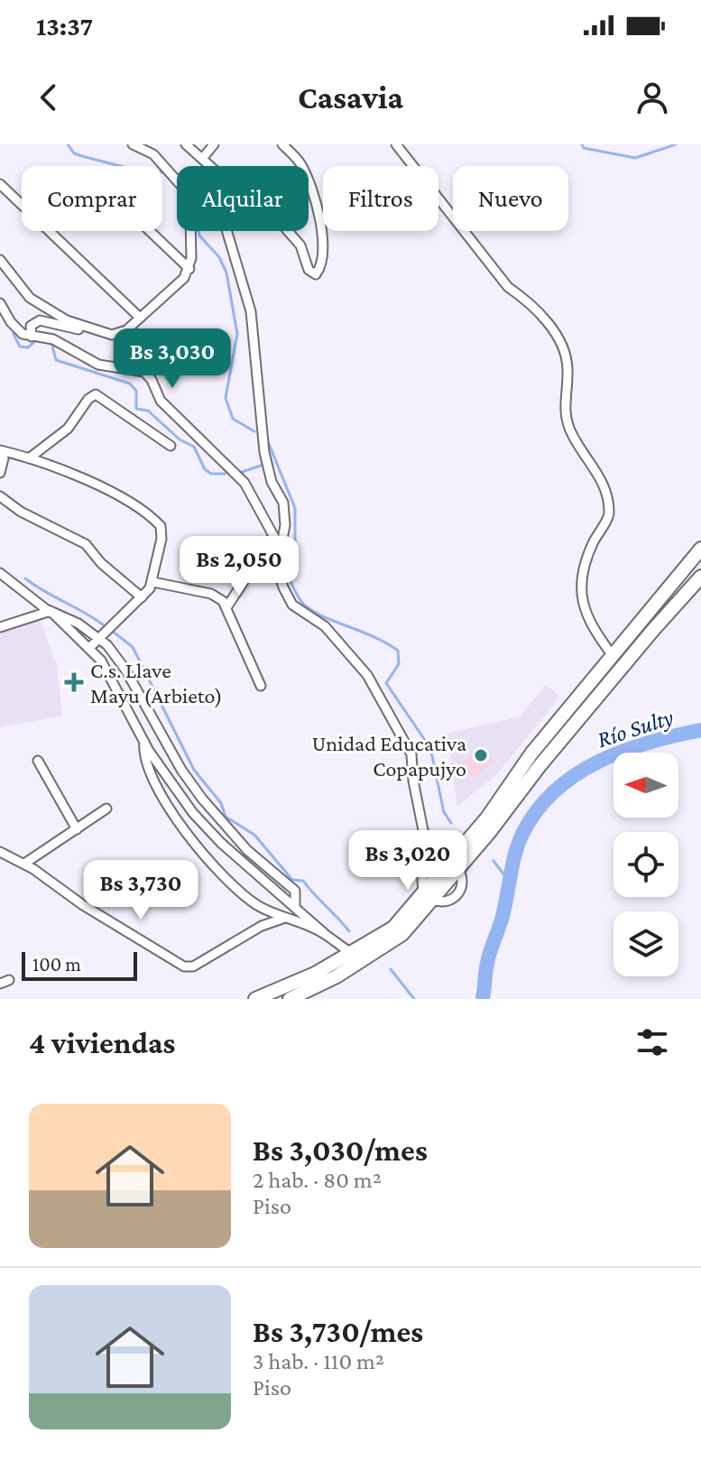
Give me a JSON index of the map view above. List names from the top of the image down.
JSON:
{
  "water": ["Río Sulty"],
  "places": {
    "health": ["C.s. Llave Mayu (Arbieto)"],
    "other": ["Unidad Educativa Copapujyo"]
  },
  "scale_bar": "100 m",
  "north": "left",
  "page": {
    "status": "13:37",
    "header": "Casavia",
    "chip": [
      "Comprar",
      "Alquilar",
      "Filtros",
      "Nuevo"
    ],
    "price": [
      "Bs 3,030",
      "Bs 2,050",
      "Bs 3,020",
      "Bs 3,730"
    ],
    "scale": "100 m",
    "heading": "4 viviendas",
    "list": [
      {
        "name": "Bs 3,030/mes",
        "note": "2 hab. · 80 m² · Piso"
      },
      {
        "name": "Bs 3,730/mes",
        "note": "3 hab. · 110 m² · Piso"
      }
    ]
  }
}
